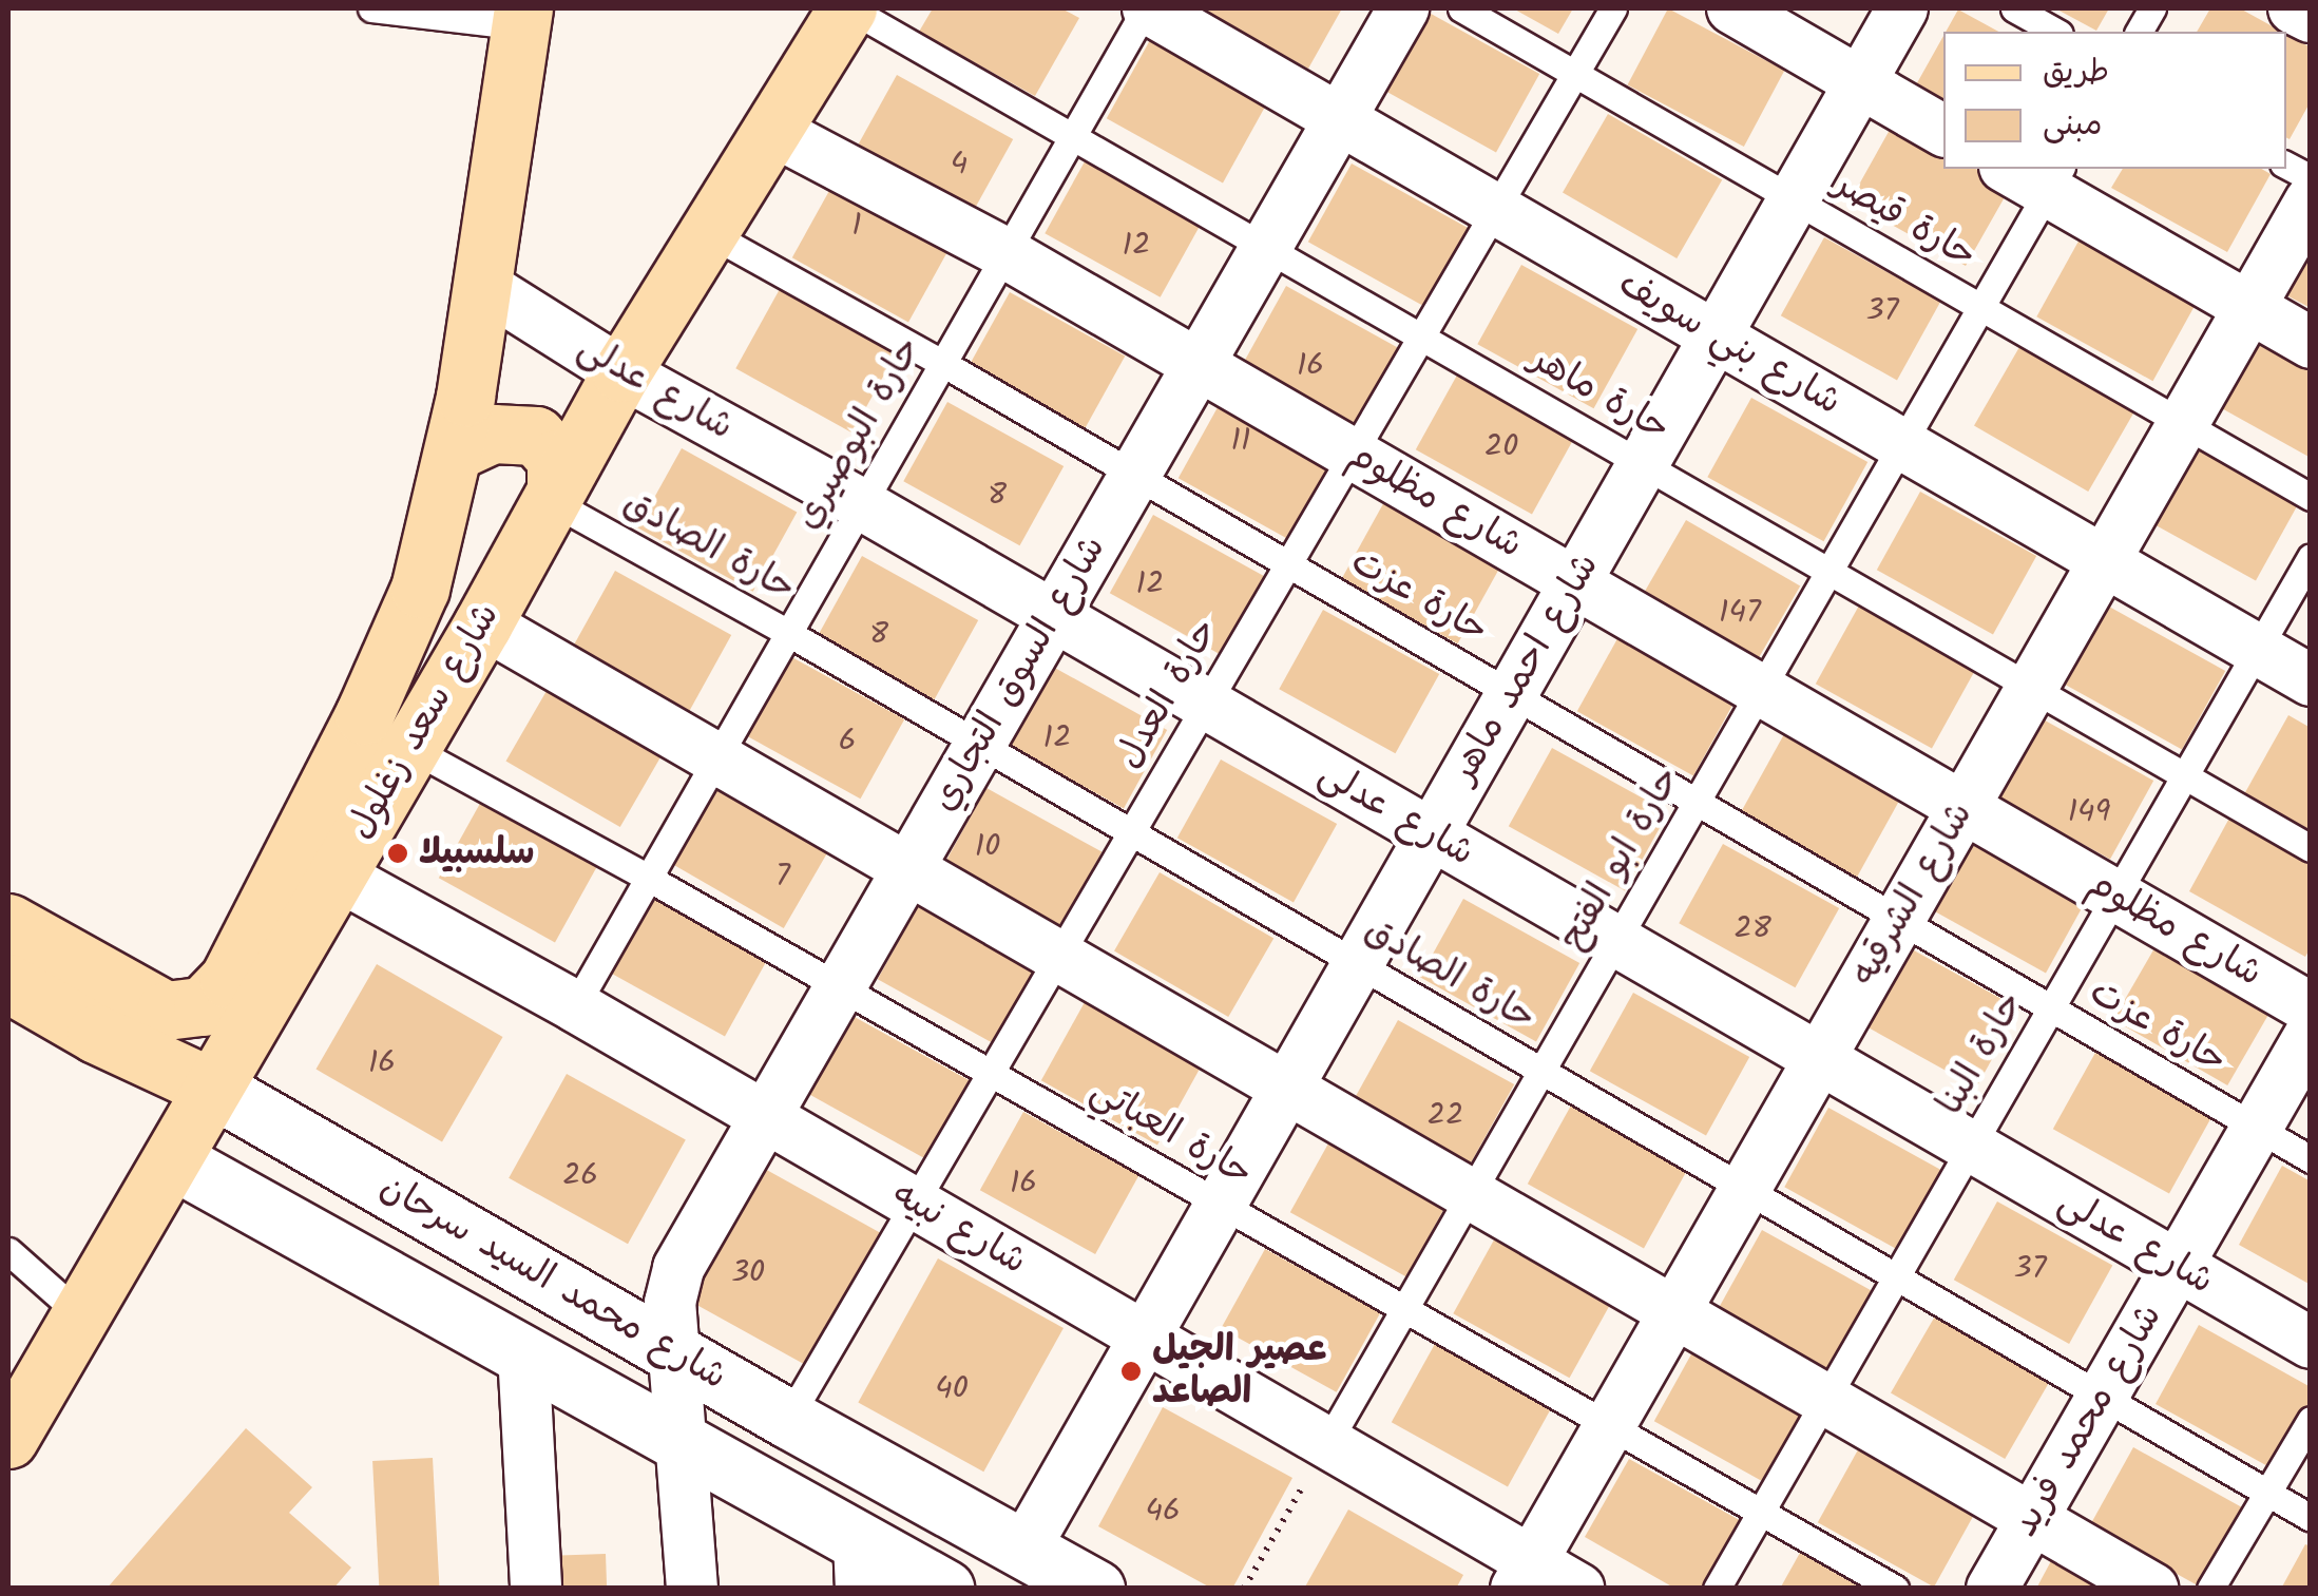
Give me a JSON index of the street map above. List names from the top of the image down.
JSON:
{
  "streets": {
    "main road": ["شارع سعد زغلول", "شارع محمد السيد سرحان"],
    "street": [
      "شارع بني سويف",
      "شارع عدلى",
      "شارع مظلوم",
      "شارع احمد ماهر",
      "شارع السوق التجاري",
      "شارع الشرقيه",
      "شارع نبيه",
      "شارع محمد فريد"
    ],
    "lane": [
      "حارة قيصر",
      "حارة ماهر",
      "حارة البوصيري",
      "حارة الصادق",
      "حارة عزت",
      "حارة العدل",
      "حارة ابو الفتح",
      "حارة البنا",
      "حارة العباتي"
    ]
  },
  "crossings": [
    ["حارة قيصر", "شارع احمد ماهر"],
    ["حارة قيصر", "حارة العدل"],
    ["حارة قيصر", "حارة ابو الفتح"],
    ["حارة قيصر", "شارع الشرقيه"],
    ["شارع بني سويف", "حارة البوصيري"],
    ["شارع بني سويف", "شارع احمد ماهر"],
    ["شارع بني سويف", "شارع السوق التجاري"],
    ["شارع بني سويف", "حارة العدل"],
    ["شارع بني سويف", "حارة ابو الفتح"],
    ["شارع بني سويف", "شارع الشرقيه"],
    ["شارع بني سويف", "حارة البنا"],
    ["شارع عدلى", "حارة البوصيري"],
    ["شارع عدلى", "شارع احمد ماهر"],
    ["شارع عدلى", "شارع السوق التجاري"],
    ["شارع عدلى", "حارة العدل"],
    ["شارع عدلى", "شارع سعد زغلول"],
    ["شارع عدلى", "حارة ابو الفتح"],
    ["شارع عدلى", "شارع الشرقيه"],
    ["شارع عدلى", "حارة البنا"],
    ["شارع عدلى", "شارع محمد فريد"],
    ["حارة ماهر", "حارة البوصيري"],
    ["حارة ماهر", "شارع احمد ماهر"],
    ["حارة ماهر", "شارع السوق التجاري"],
    ["حارة ماهر", "حارة العدل"],
    ["حارة ماهر", "شارع سعد زغلول"],
    ["حارة ماهر", "حارة ابو الفتح"],
    ["حارة ماهر", "شارع الشرقيه"],
    ["حارة ماهر", "حارة البنا"],
    ["حارة البوصيري", "شارع مظلوم"],
    ["حارة البوصيري", "حارة الصادق"],
    ["حارة البوصيري", "حارة عزت"],
    ["حارة البوصيري", "حارة العباتي"],
    ["حارة البوصيري", "شارع نبيه"],
    ["شارع مظلوم", "شارع احمد ماهر"],
    ["شارع مظلوم", "شارع السوق التجاري"],
    ["شارع مظلوم", "حارة العدل"],
    ["شارع مظلوم", "شارع سعد زغلول"],
    ["شارع مظلوم", "حارة ابو الفتح"],
    ["شارع مظلوم", "شارع الشرقيه"],
    ["شارع مظلوم", "حارة البنا"],
    ["حارة الصادق", "شارع احمد ماهر"],
    ["حارة الصادق", "شارع السوق التجاري"],
    ["حارة الصادق", "حارة العدل"],
    ["حارة الصادق", "شارع سعد زغلول"],
    ["حارة الصادق", "حارة ابو الفتح"],
    ["حارة الصادق", "شارع الشرقيه"],
    ["حارة الصادق", "حارة البنا"],
    ["حارة الصادق", "شارع محمد فريد"],
    ["حارة عزت", "شارع احمد ماهر"],
    ["حارة عزت", "شارع السوق التجاري"],
    ["حارة عزت", "حارة العدل"],
    ["حارة عزت", "شارع سعد زغلول"],
    ["حارة عزت", "حارة ابو الفتح"],
    ["حارة عزت", "شارع الشرقيه"],
    ["حارة عزت", "حارة البنا"],
    ["حارة عزت", "شارع محمد فريد"],
    ["شارع احمد ماهر", "حارة العباتي"],
    ["شارع احمد ماهر", "شارع نبيه"],
    ["شارع احمد ماهر", "شارع محمد السيد سرحان"],
    ["شارع السوق التجاري", "حارة العباتي"],
    ["شارع السوق التجاري", "شارع نبيه"],
    ["شارع السوق التجاري", "شارع محمد السيد سرحان"],
    ["حارة العدل", "حارة العباتي"],
    ["حارة العدل", "شارع نبيه"],
    ["حارة العدل", "شارع محمد السيد سرحان"],
    ["شارع سعد زغلول", "حارة العباتي"],
    ["شارع سعد زغلول", "شارع نبيه"],
    ["شارع سعد زغلول", "شارع محمد السيد سرحان"],
    ["حارة ابو الفتح", "حارة العباتي"],
    ["حارة ابو الفتح", "شارع نبيه"],
    ["شارع الشرقيه", "حارة العباتي"],
    ["شارع الشرقيه", "شارع نبيه"],
    ["حارة البنا", "حارة العباتي"]
  ],
  "places": ["سلسبيلا", "عصير الجيل الصاعد"],
  "house_numbers": [
    "4",
    "1",
    "12",
    "37",
    "16",
    "11",
    "20",
    "8",
    "12",
    "147",
    "8",
    "12",
    "6",
    "149",
    "10",
    "7",
    "28",
    "16",
    "22",
    "26",
    "16",
    "37",
    "30",
    "40",
    "46"
  ],
  "legend": ["طريق", "مبنى"]
}
